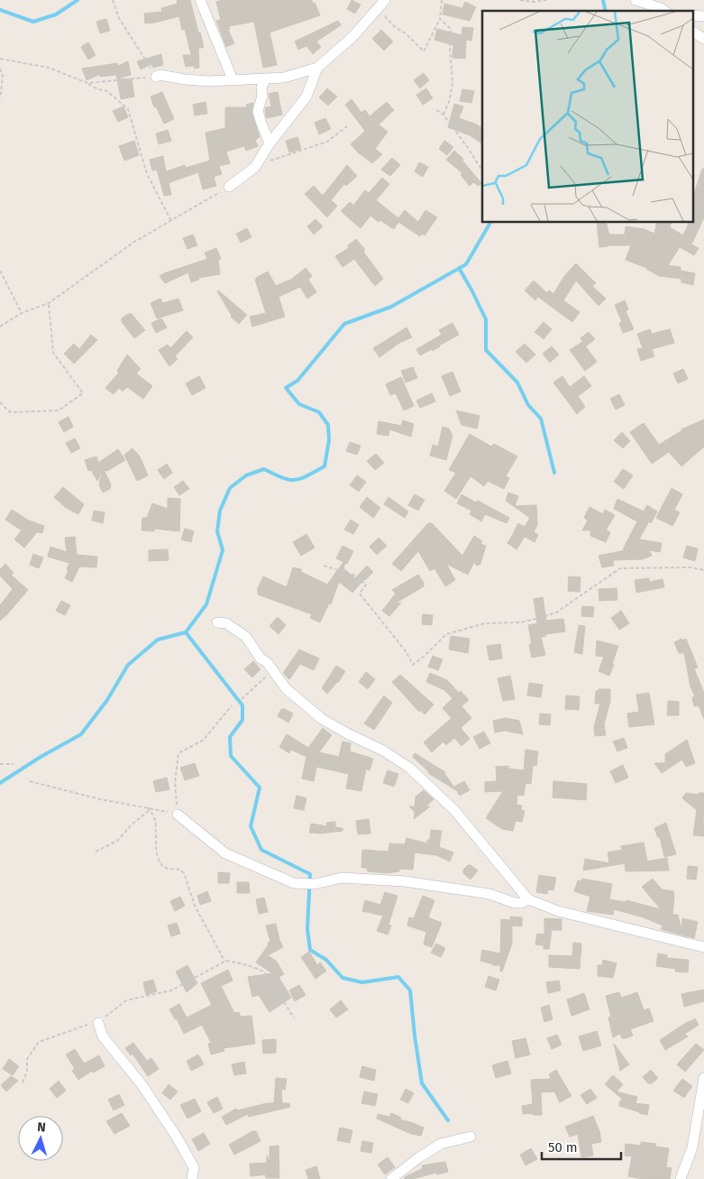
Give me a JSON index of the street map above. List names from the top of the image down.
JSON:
{
  "scale_bar": "50 m",
  "north": "top"
}
